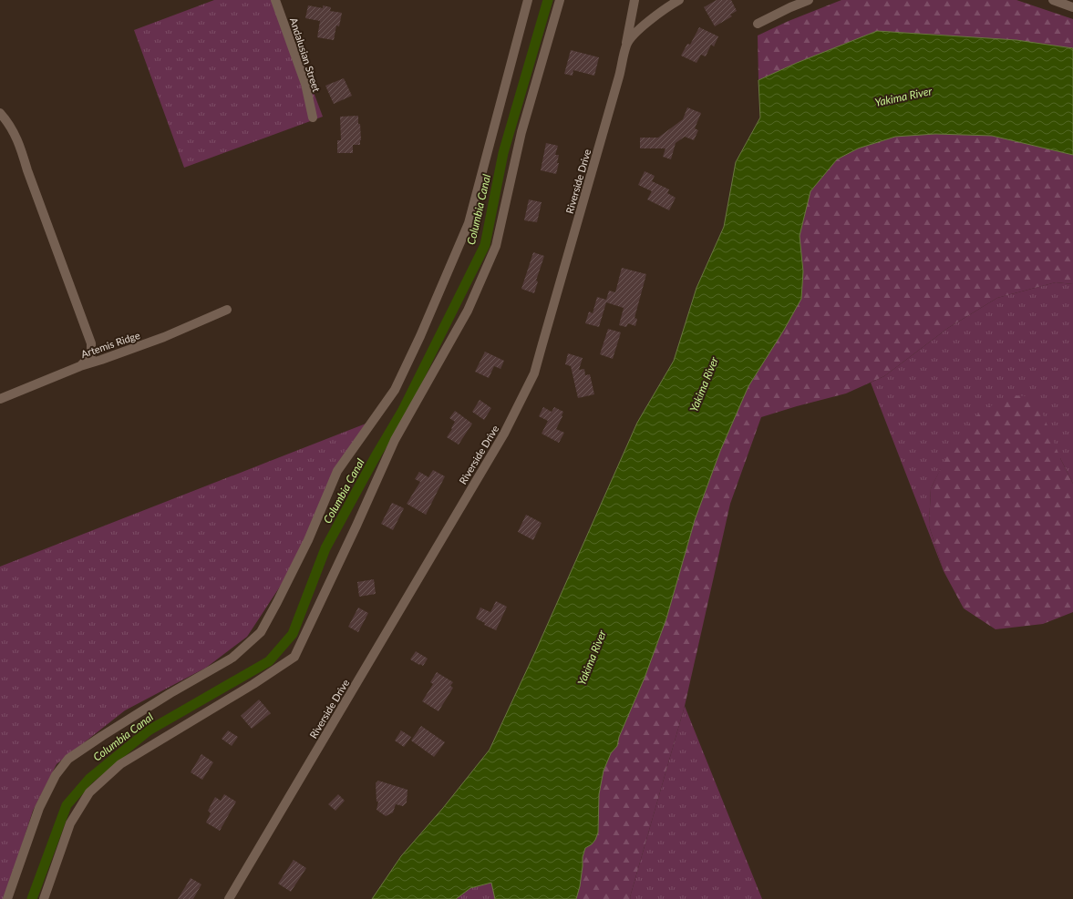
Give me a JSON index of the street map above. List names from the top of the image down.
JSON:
{
  "streets": {
    "street": ["Andalusian Street", "Riverside Drive", "Artemis Ridge"]
  },
  "water": ["Yakima River", "Columbia Canal"]
}
